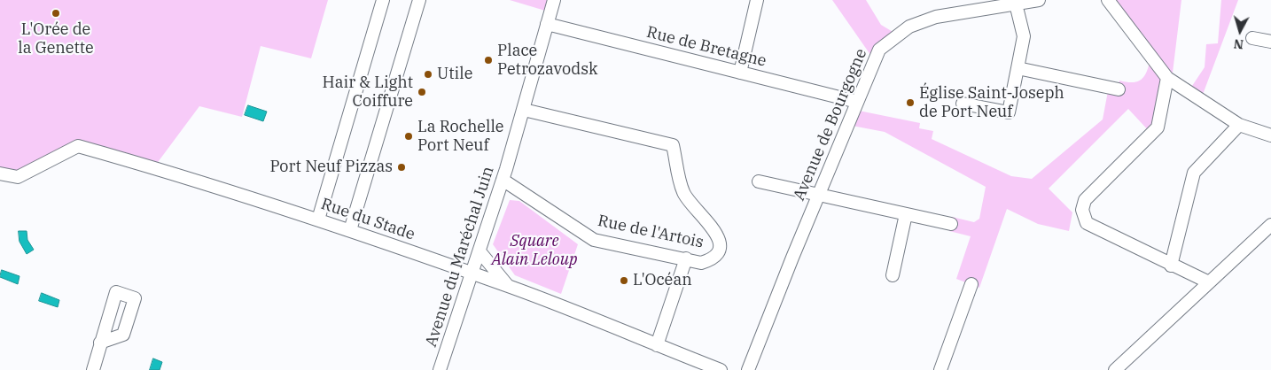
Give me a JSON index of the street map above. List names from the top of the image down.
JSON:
{
  "streets": {
    "street": [
      "Rue de Bretagne",
      "Avenue de Bourgogne",
      "Rue du Stade",
      "Rue de l'Artois",
      "Avenue du Maréchal Juin"
    ]
  },
  "crossings": [
    ["Rue de Bretagne", "Avenue de Bourgogne"],
    ["Rue de Bretagne", "Avenue du Maréchal Juin"],
    ["Rue du Stade", "Avenue du Maréchal Juin"],
    ["Rue de l'Artois", "Avenue du Maréchal Juin"]
  ],
  "parks": ["Square Alain Leloup"],
  "places": [
    "L'Orée de la Genette",
    "Place Petrozavodsk",
    "Utile",
    "Hair & Light Coiffure",
    "Église Saint-Joseph de Port Neuf",
    "La Rochelle Port Neuf",
    "Port Neuf Pizzas",
    "L'Océan"
  ],
  "north": "bottom"
}
